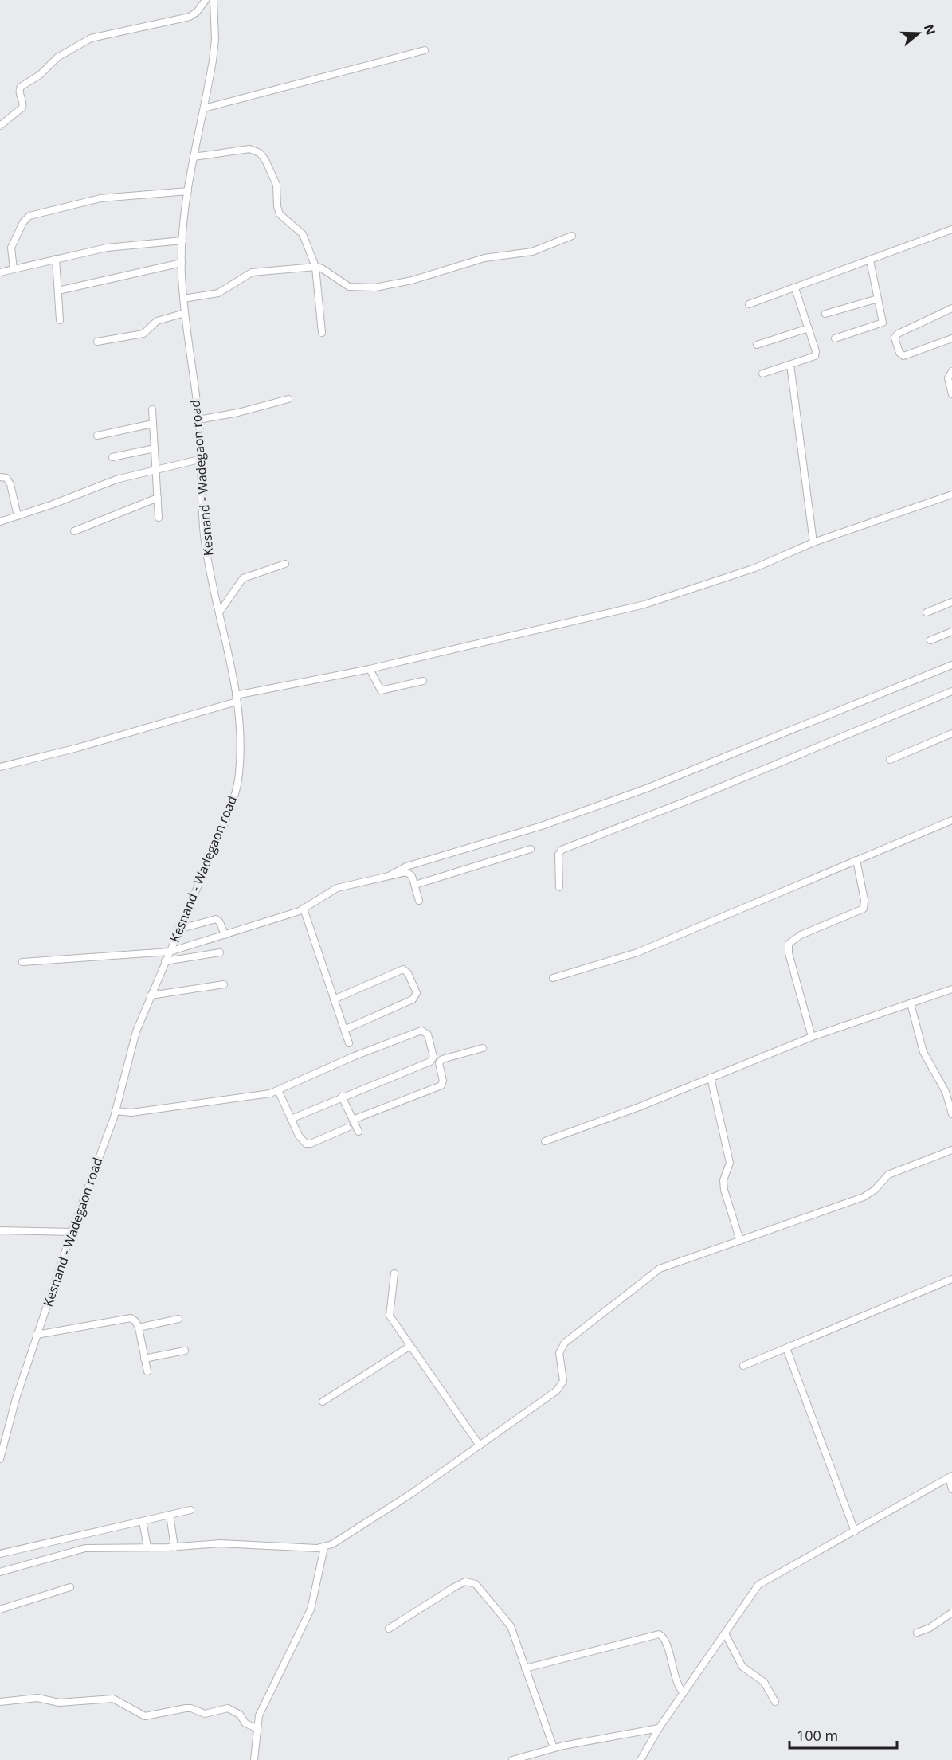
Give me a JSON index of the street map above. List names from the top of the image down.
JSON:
{
  "streets": {
    "street": ["Kesnand - Wadegaon road"]
  },
  "scale_bar": "100 m",
  "north": "right"
}
